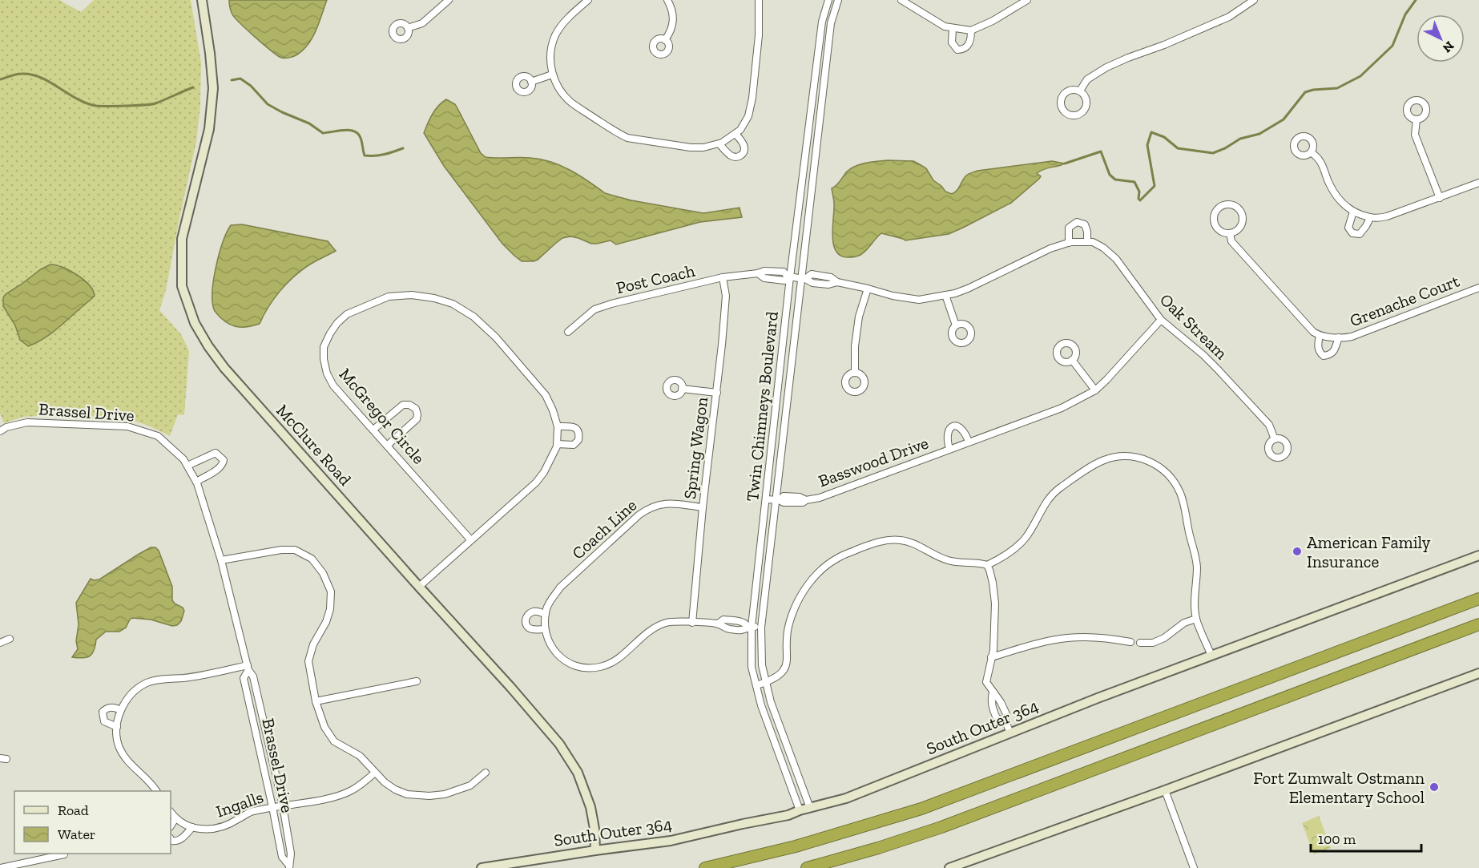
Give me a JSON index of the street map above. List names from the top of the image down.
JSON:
{
  "streets": {
    "street": [
      "Post Coach",
      "Grenache Court",
      "Oak Stream",
      "Twin Chimneys Boulevard",
      "Brassel Drive",
      "McGregor Circle",
      "McClure Road",
      "Spring Wagon",
      "Basswood Drive",
      "Coach Line",
      "South Outer 364",
      "Ingalls"
    ]
  },
  "crossings": [
    ["Post Coach", "Twin Chimneys Boulevard"],
    ["Post Coach", "Spring Wagon"],
    ["Oak Stream", "Basswood Drive"],
    ["Twin Chimneys Boulevard", "Basswood Drive"],
    ["Twin Chimneys Boulevard", "Coach Line"],
    ["Twin Chimneys Boulevard", "South Outer 364"],
    ["Brassel Drive", "Ingalls"],
    ["McGregor Circle", "McClure Road"],
    ["McClure Road", "South Outer 364"],
    ["Spring Wagon", "Coach Line"]
  ],
  "places": ["American Family Insurance", "Fort Zumwalt Ostmann Elementary School"],
  "legend": ["Road", "Water"],
  "scale_bar": "100 m",
  "north": "bottom right"
}
